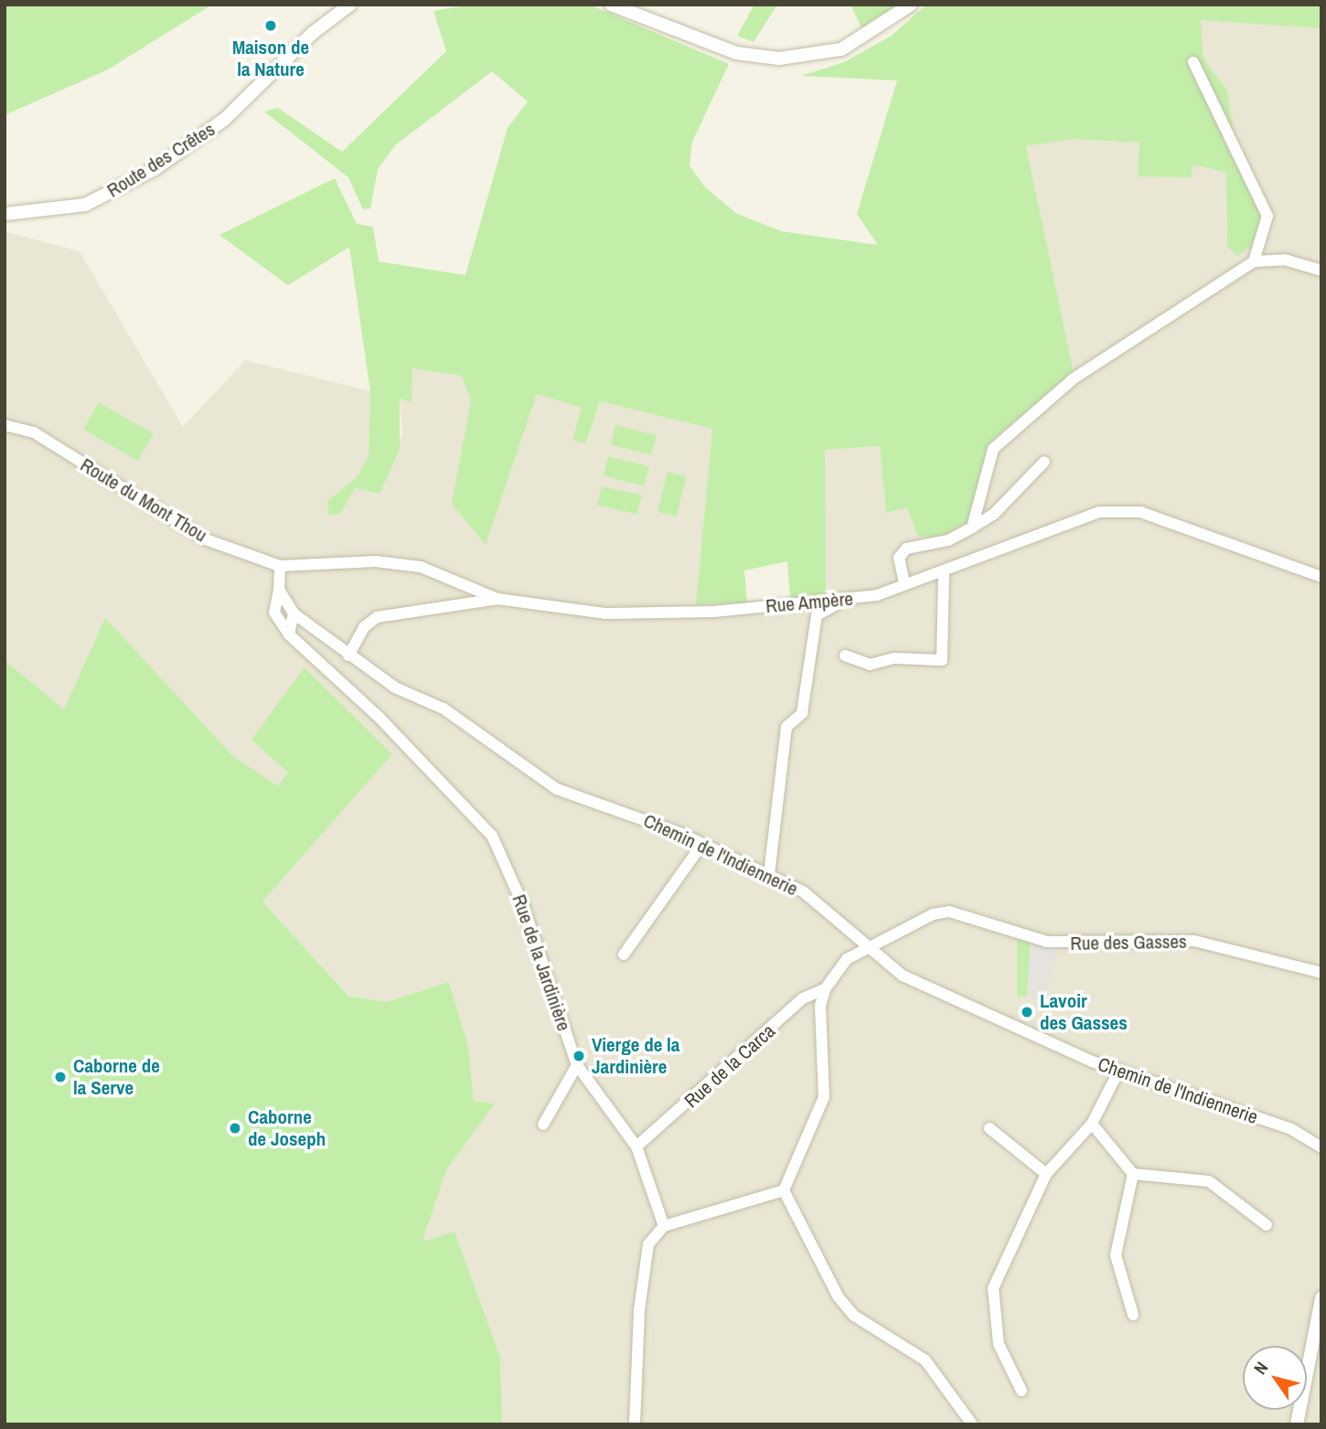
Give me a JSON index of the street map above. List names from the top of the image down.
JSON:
{
  "streets": {
    "street": [
      "Route des Crêtes",
      "Route du Mont Thou",
      "Rue Ampère",
      "Chemin de l'Indiennerie",
      "Rue des Gasses",
      "Rue de la Jardinière",
      "Rue de la Carca"
    ]
  },
  "crossings": [
    ["Route du Mont Thou", "Rue Ampère"],
    ["Chemin de l'Indiennerie", "Rue des Gasses"],
    ["Rue de la Jardinière", "Rue de la Carca"]
  ],
  "places": [
    "Maison de la Nature",
    "Lavoir des Gasses",
    "Vierge de la Jardinière",
    "Caborne de la Serve",
    "Caborne de Joseph"
  ],
  "north": "top left"
}
